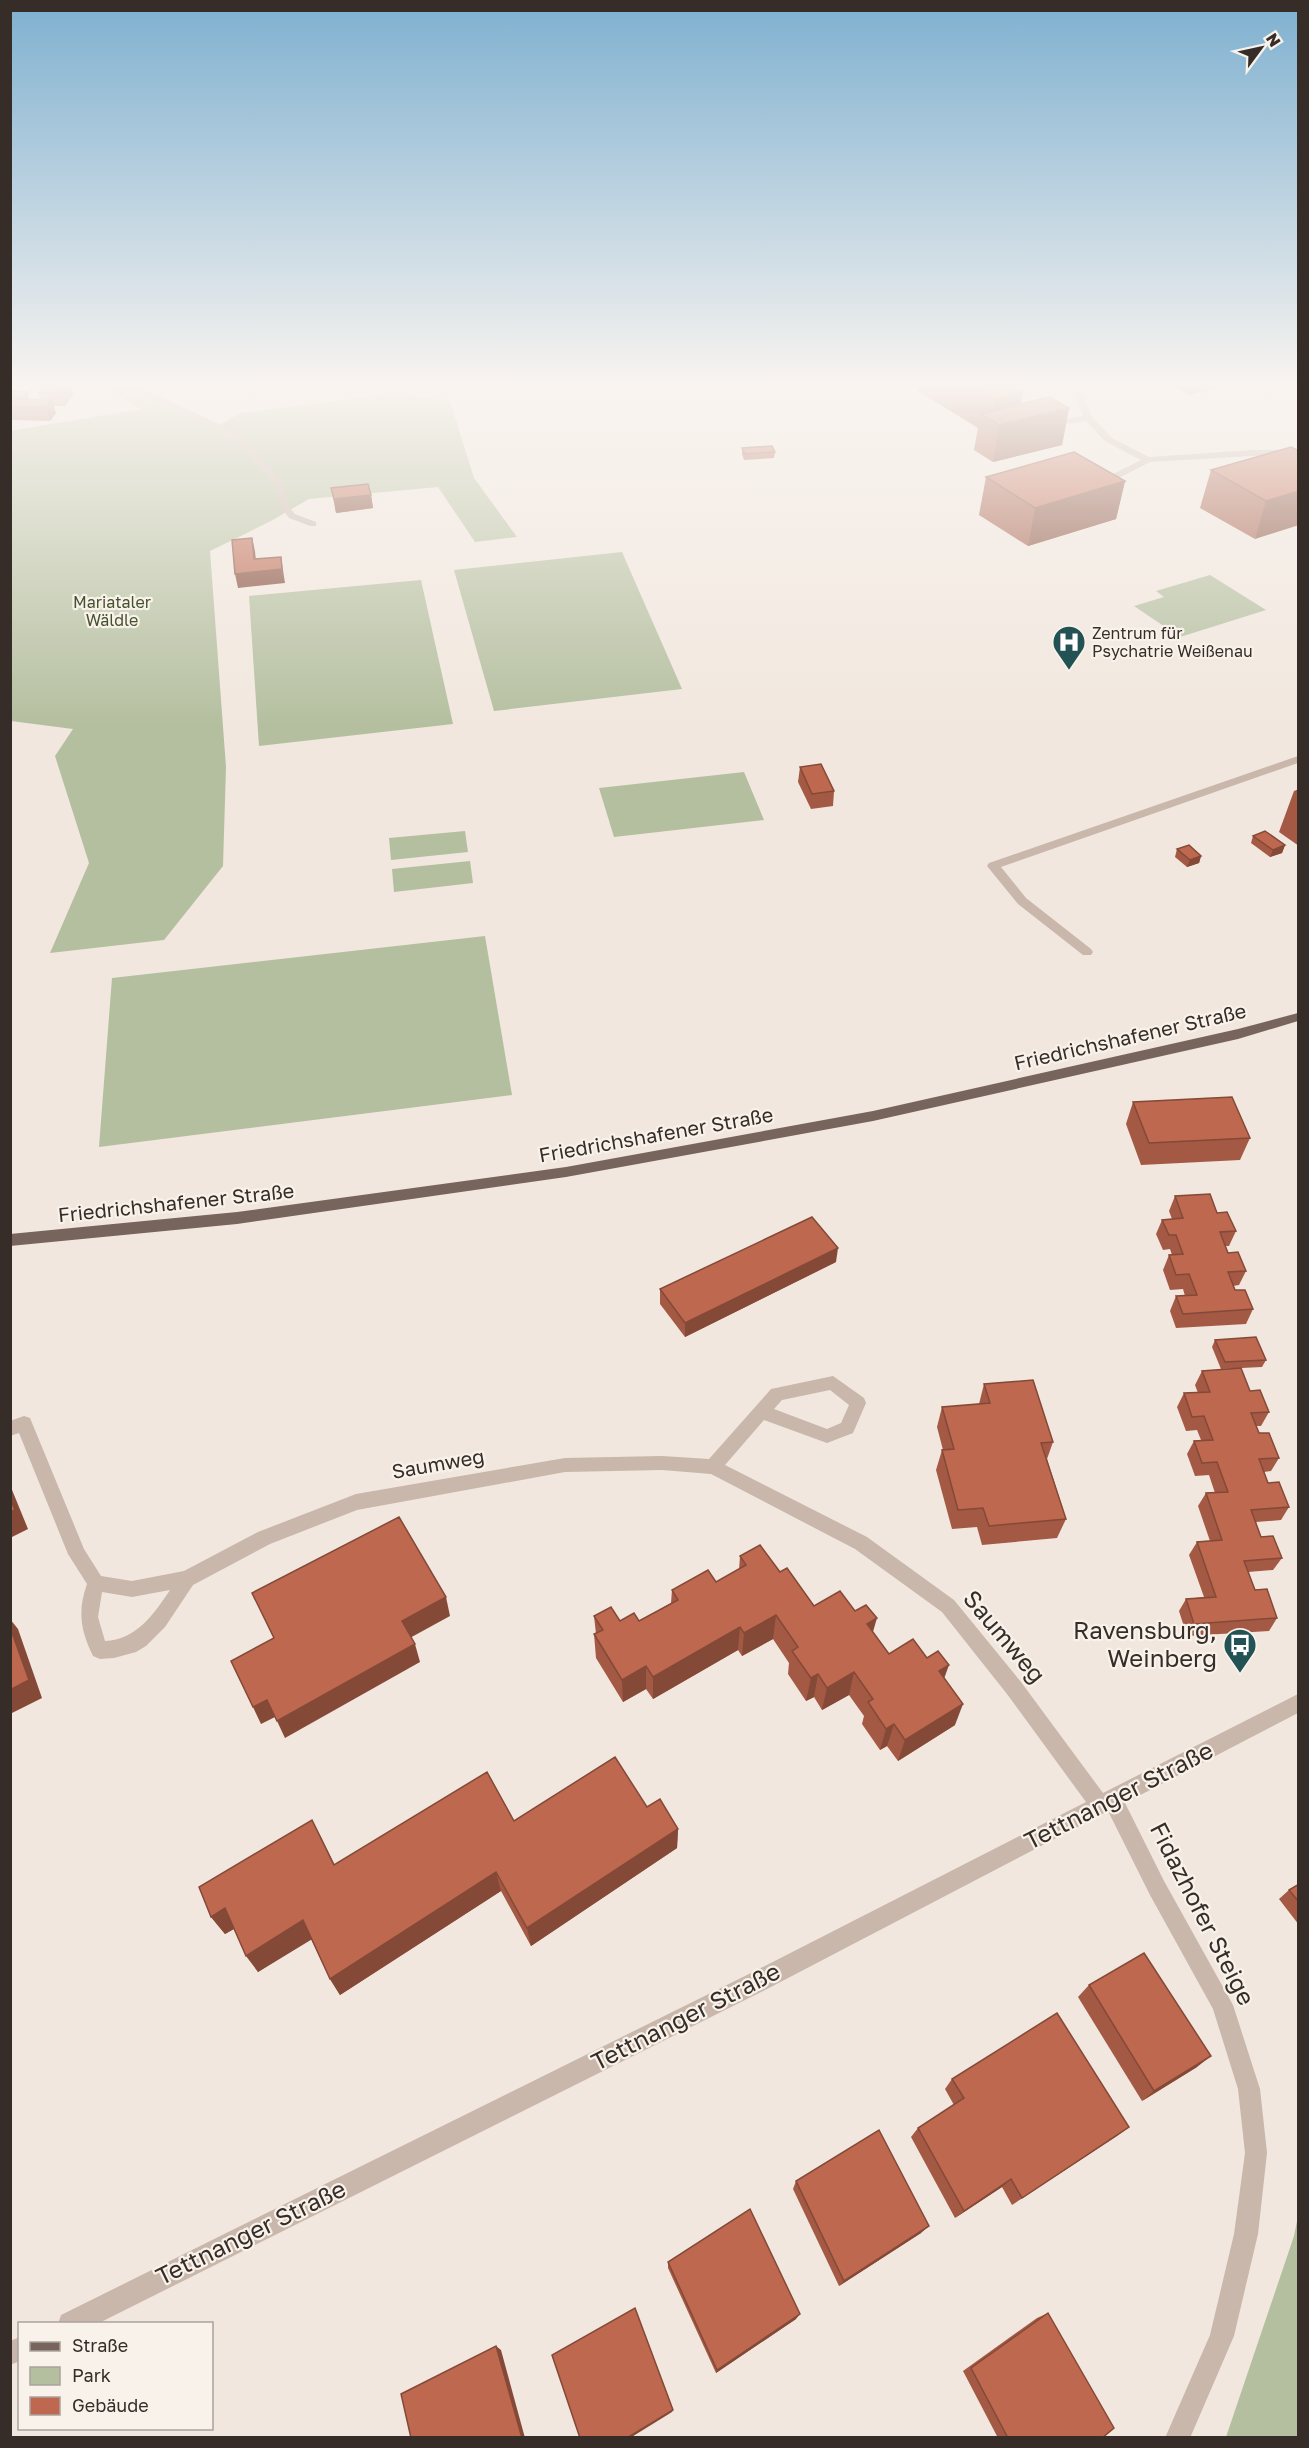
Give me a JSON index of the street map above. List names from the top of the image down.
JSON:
{
  "streets": {
    "main road": ["Friedrichshafener Straße"],
    "street": ["Saumweg", "Tettnanger Straße", "Fidazhofer Steige"]
  },
  "crossings": [
    ["Saumweg", "Tettnanger Straße"],
    ["Saumweg", "Fidazhofer Steige"],
    ["Tettnanger Straße", "Fidazhofer Steige"]
  ],
  "parks": ["Mariataler Wäldle"],
  "places": {
    "hospital": ["Zentrum für Psychatrie Weißenau"],
    "bus stop": ["Ravensburg, Weinberg"]
  },
  "legend": ["Straße", "Park", "Gebäude"],
  "north": "top right"
}
